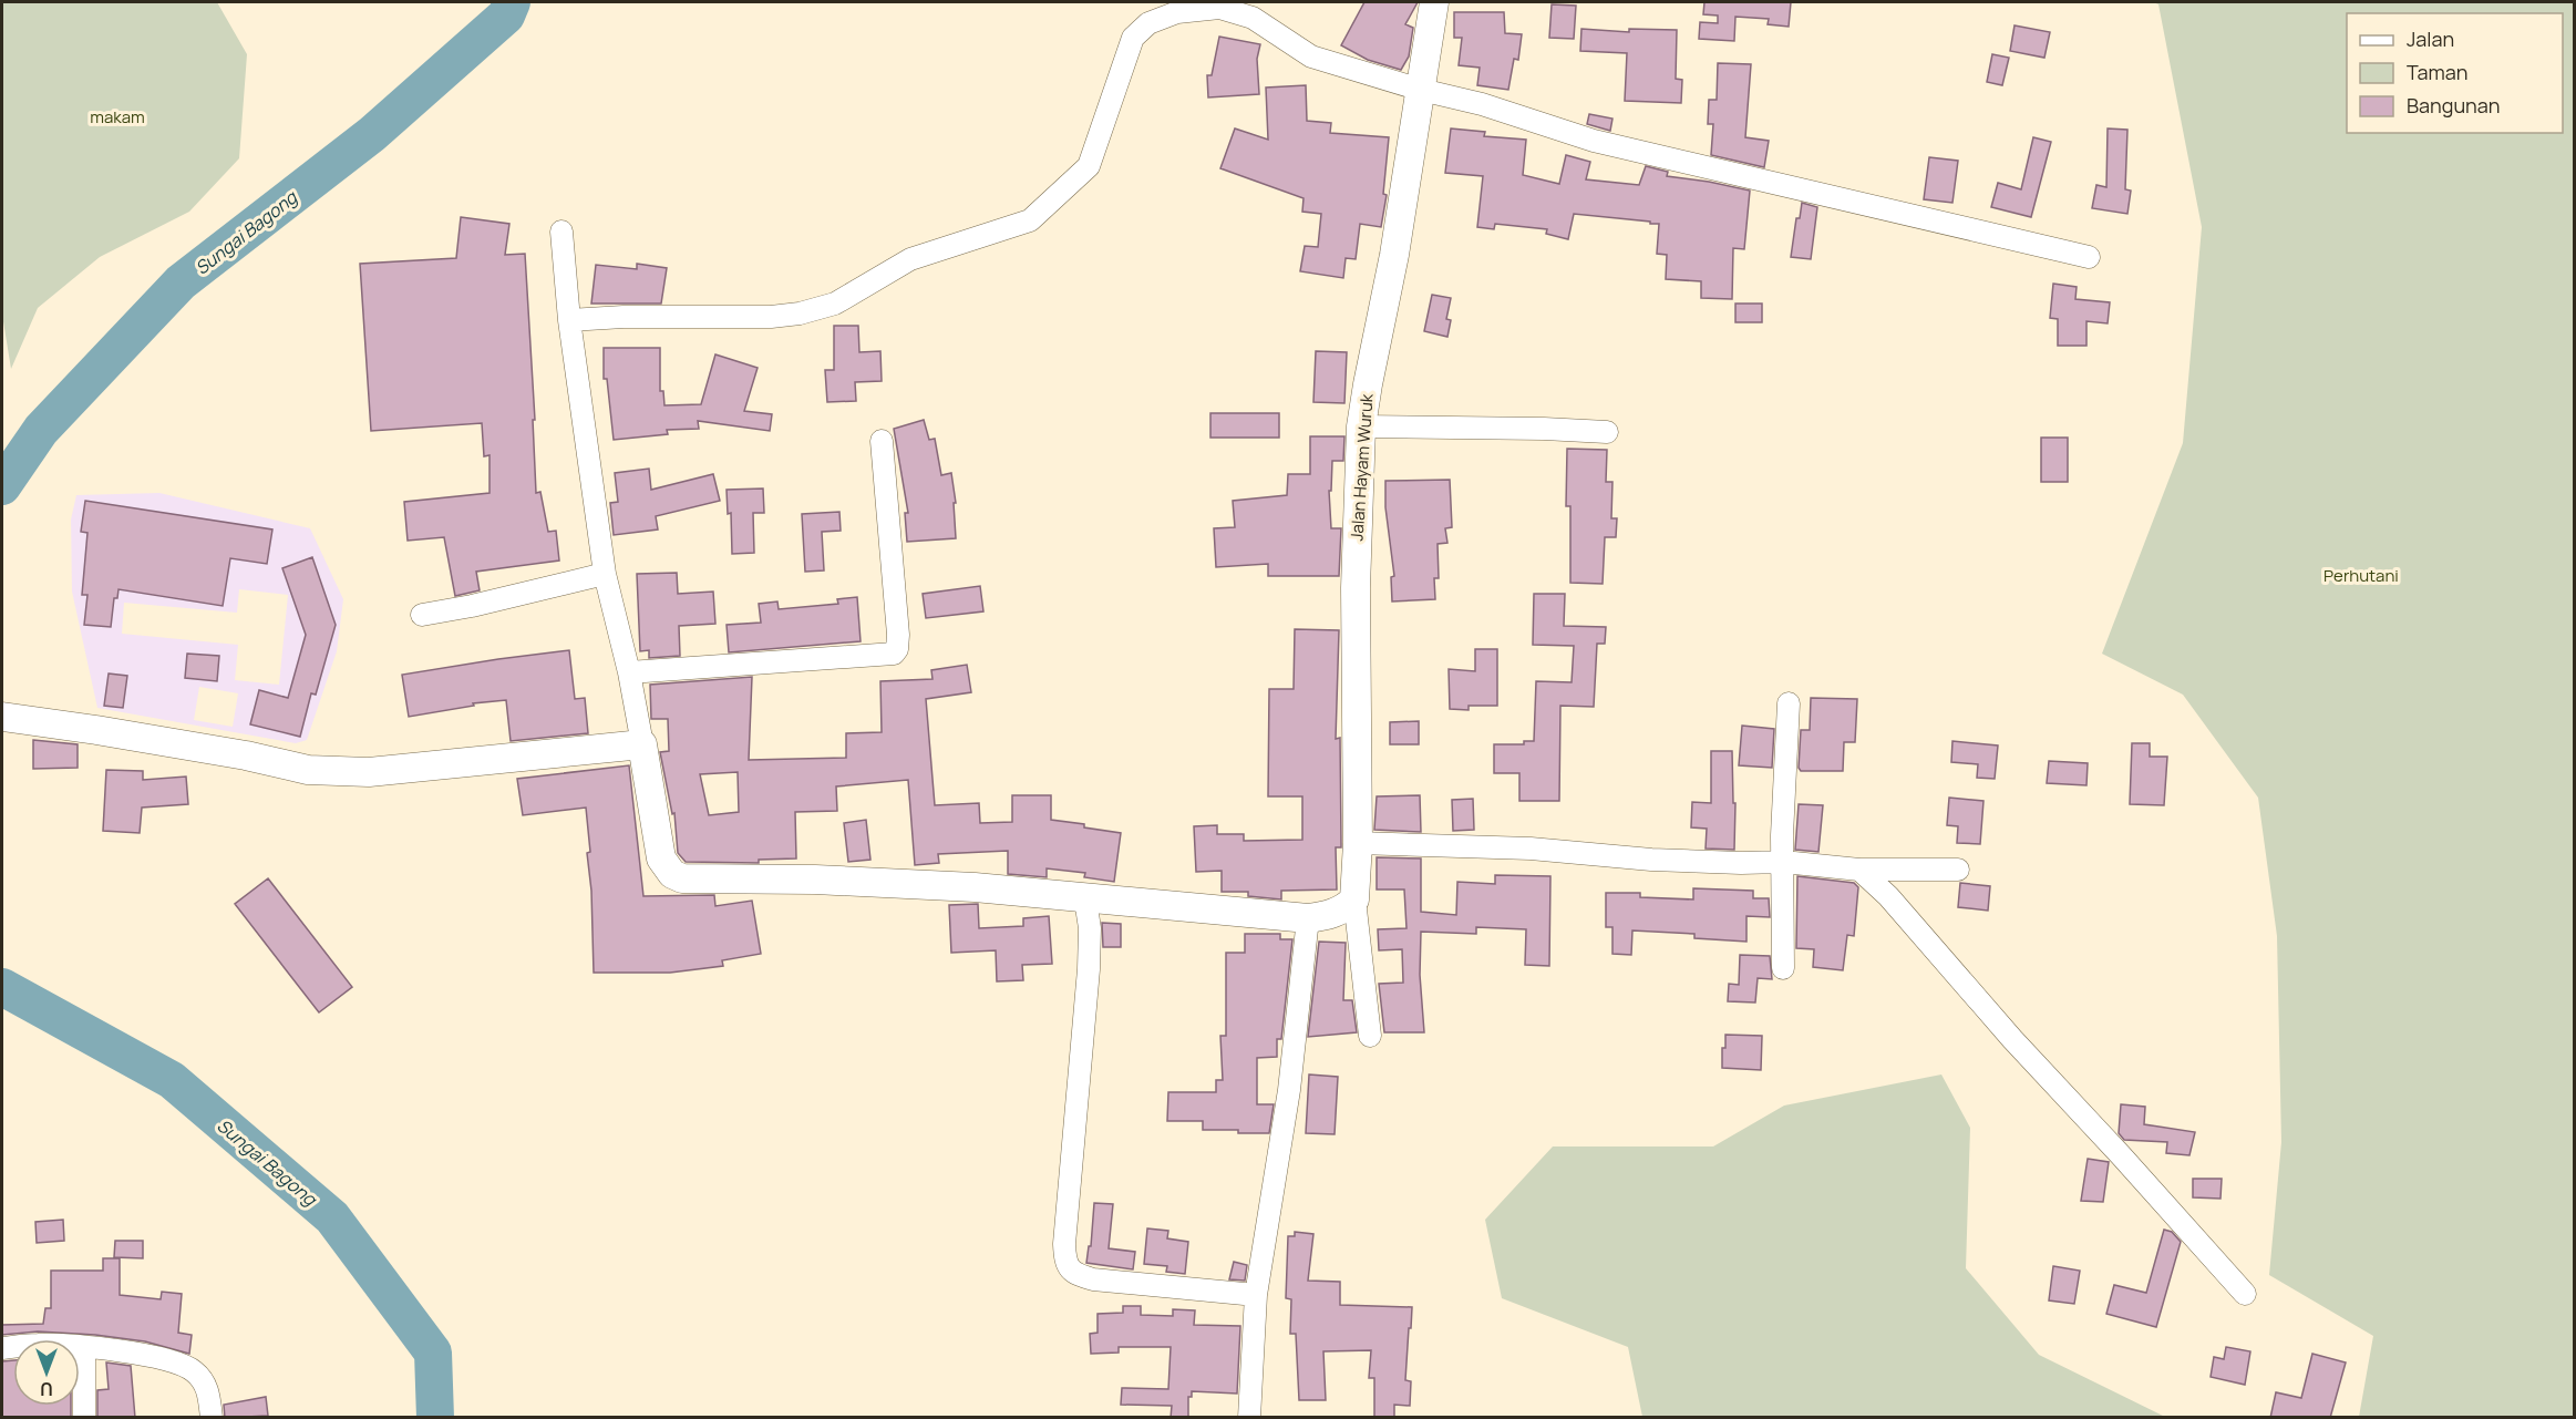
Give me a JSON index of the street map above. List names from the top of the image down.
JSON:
{
  "streets": {
    "street": ["Jalan Hayam Wuruk"]
  },
  "water": ["Sungai Bagong"],
  "parks": ["makam", "Perhutani"],
  "legend": ["Jalan", "Taman", "Bangunan"],
  "north": "bottom"
}
